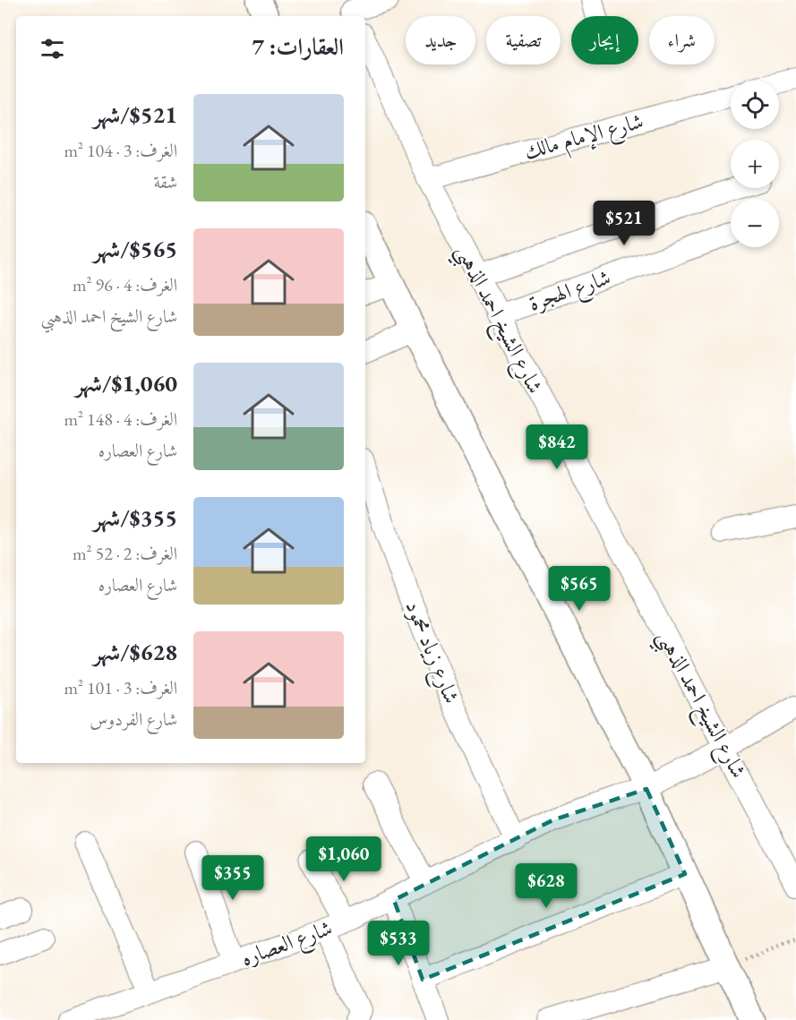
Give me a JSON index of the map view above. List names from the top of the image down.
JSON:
{
  "streets": {
    "street": [
      "شارع الإمام مالك",
      "شارع الهجرة",
      "شارع الشيخ احمد الذهبي",
      "شارع زياد محمود",
      "شارع العصاره"
    ]
  },
  "crossings": [
    ["شارع الإمام مالك", "شارع الشيخ احمد الذهبي"],
    ["شارع الهجرة", "شارع الشيخ احمد الذهبي"],
    ["شارع الشيخ احمد الذهبي", "شارع العصاره"],
    ["شارع زياد محمود", "شارع العصاره"]
  ],
  "page": {
    "chip": [
      "شراء",
      "إيجار",
      "تصفية",
      "جديد"
    ],
    "heading": "العقارات: 7",
    "map_buttons": ["+", "−"],
    "list": [
      {
        "name": "$521/شهر",
        "note": "الغرف: 3 · 104 m² · شقة"
      },
      {
        "name": "$565/شهر",
        "note": "الغرف: 4 · 96 m² · شارع الشيخ احمد الذهبي"
      },
      {
        "name": "$1,060/شهر",
        "note": "الغرف: 4 · 148 m² · شارع العصاره"
      },
      {
        "name": "$355/شهر",
        "note": "الغرف: 2 · 52 m² · شارع العصاره"
      },
      {
        "name": "$628/شهر",
        "note": "الغرف: 3 · 101 m² · شارع الفردوس"
      }
    ],
    "price": [
      "$521",
      "$842",
      "$565",
      "$1,060",
      "$355",
      "$628",
      "$533"
    ]
  }
}
